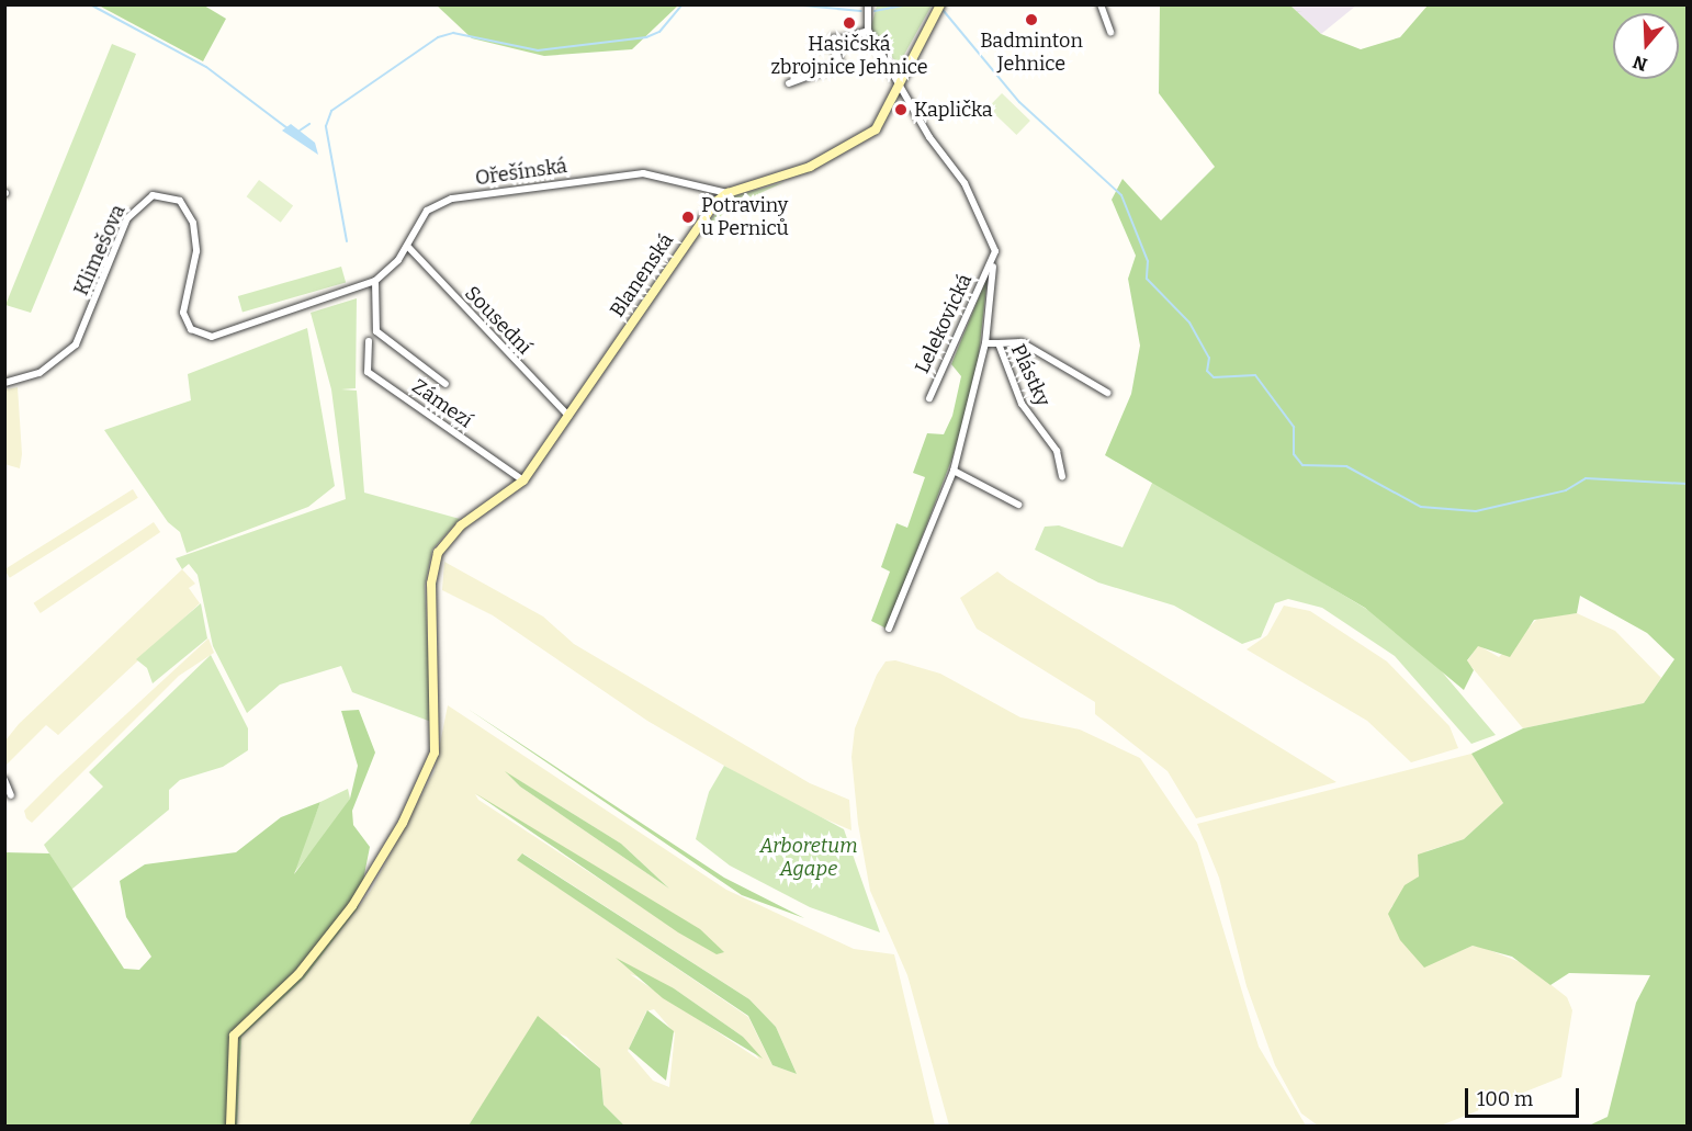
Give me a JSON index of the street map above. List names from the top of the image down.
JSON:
{
  "streets": {
    "street": [
      "Ořešínská",
      "Klimešova",
      "Blanenská",
      "Sousední",
      "Lelekovická",
      "Plástky",
      "Zámezí"
    ]
  },
  "crossings": [
    ["Ořešínská", "Klimešova"],
    ["Ořešínská", "Blanenská"],
    ["Ořešínská", "Sousední"],
    ["Blanenská", "Sousední"],
    ["Blanenská", "Zámezí"],
    ["Lelekovická", "Plástky"]
  ],
  "parks": ["Arboretum Agape"],
  "places": [
    "Badminton Jehnice",
    "Hasičská zbrojnice Jehnice",
    "Kaplička",
    "Potraviny u Perniců"
  ],
  "scale_bar": "100 m",
  "north": "bottom"
}
